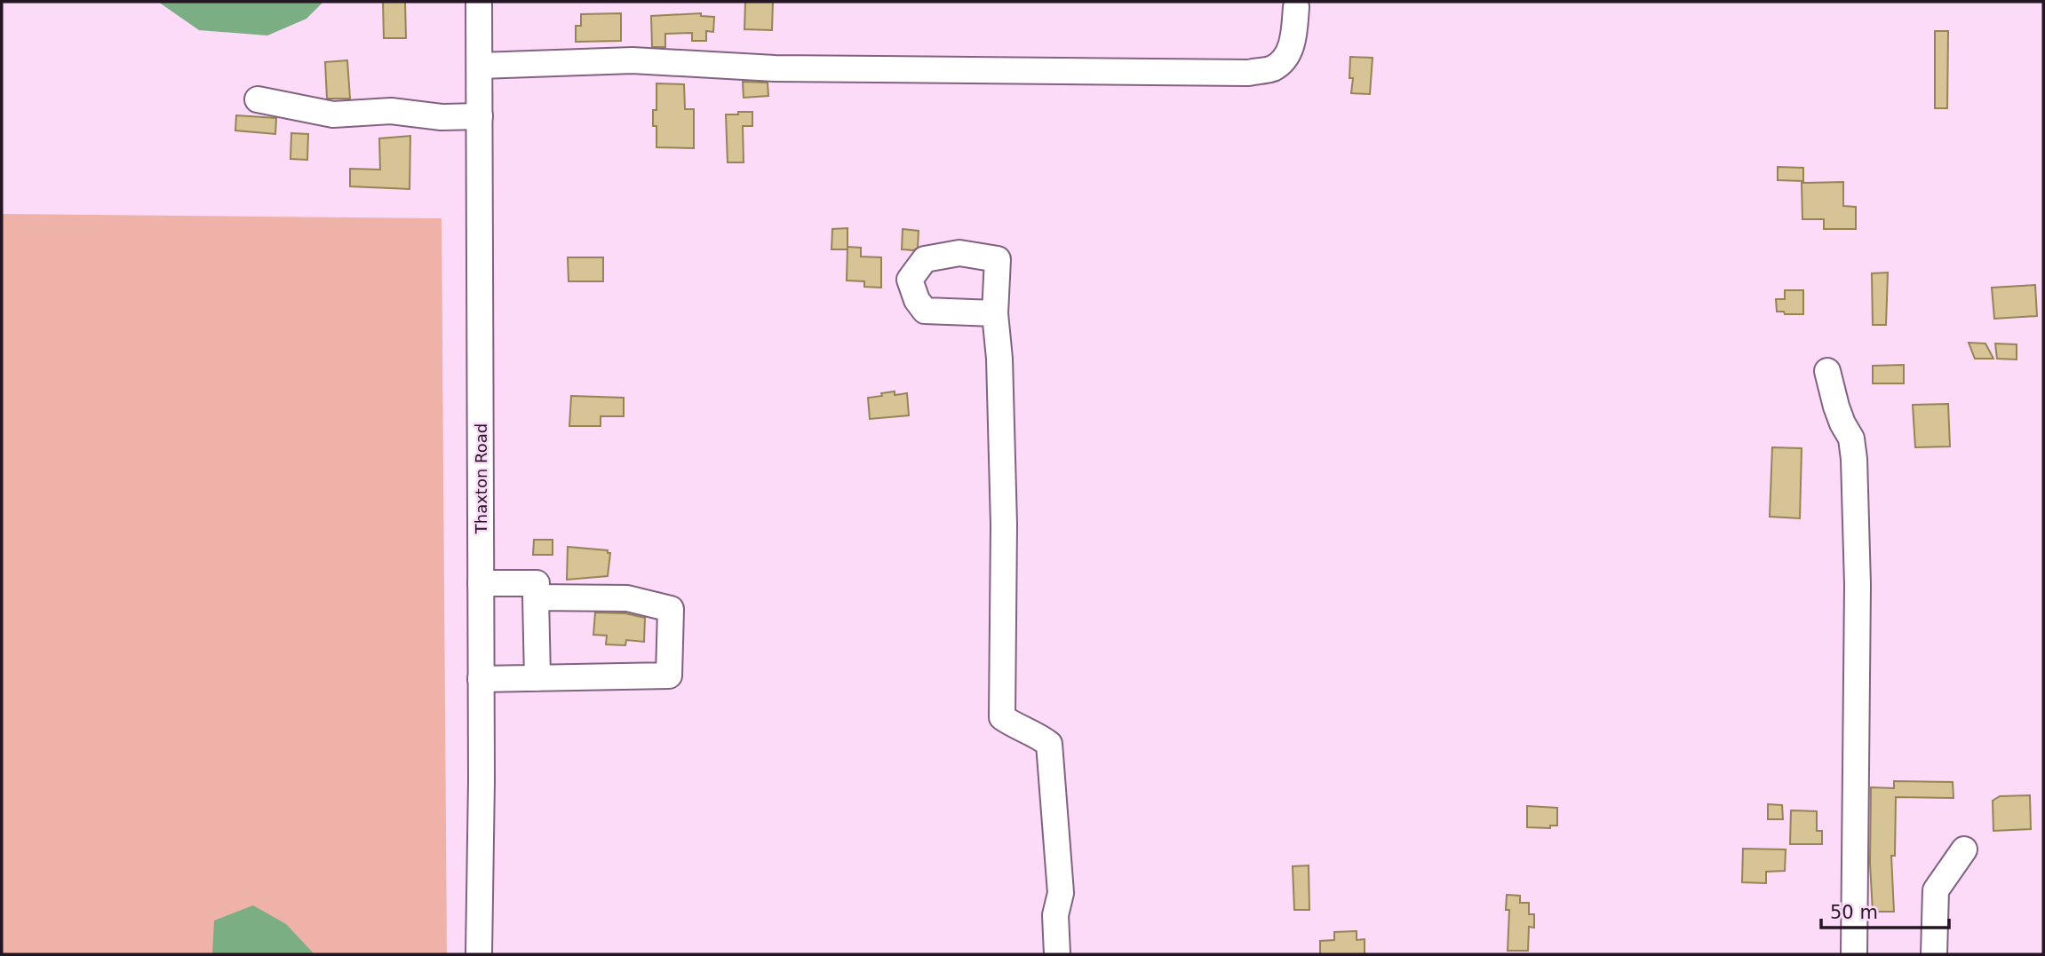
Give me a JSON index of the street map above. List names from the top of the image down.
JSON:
{
  "streets": {
    "street": ["Thaxton Road"]
  },
  "scale_bar": "50 m"
}
